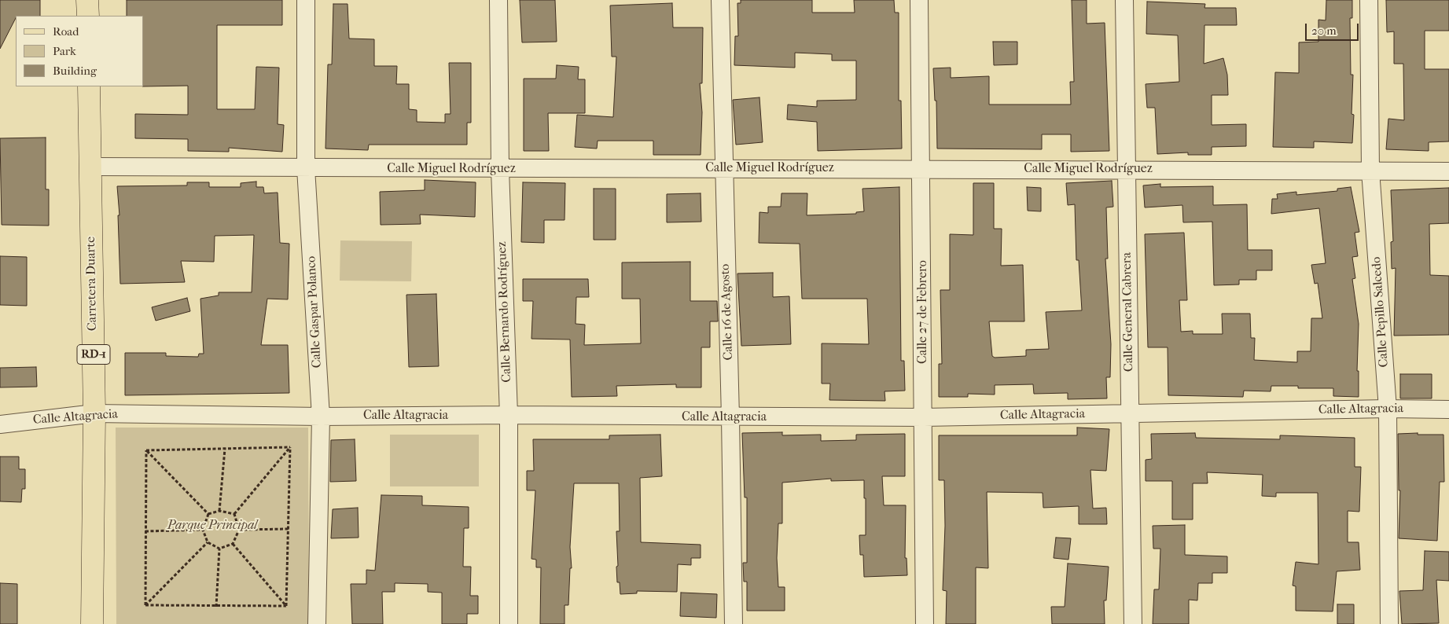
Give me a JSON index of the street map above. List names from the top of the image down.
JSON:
{
  "streets": {
    "main road": ["Carretera Duarte", "RD-1"],
    "street": [
      "Calle Miguel Rodríguez",
      "Calle Gaspar Polanco",
      "Calle Bernardo Rodríguez",
      "Calle 16 de Agosto",
      "Calle 27 de Febrero",
      "Calle General Cabrera",
      "Calle Pepillo Salcedo",
      "Calle Altagracia"
    ]
  },
  "crossings": [
    ["Calle Miguel Rodríguez", "Carretera Duarte"],
    ["Calle Miguel Rodríguez", "Calle Gaspar Polanco"],
    ["Calle Miguel Rodríguez", "Calle Bernardo Rodríguez"],
    ["Calle Miguel Rodríguez", "Calle 16 de Agosto"],
    ["Calle Miguel Rodríguez", "Calle 27 de Febrero"],
    ["Calle Miguel Rodríguez", "Calle General Cabrera"],
    ["Calle Miguel Rodríguez", "Calle Pepillo Salcedo"],
    ["Carretera Duarte", "Calle Altagracia"],
    ["Calle Gaspar Polanco", "Calle Altagracia"],
    ["Calle Bernardo Rodríguez", "Calle Altagracia"],
    ["Calle 16 de Agosto", "Calle Altagracia"],
    ["Calle 27 de Febrero", "Calle Altagracia"],
    ["Calle General Cabrera", "Calle Altagracia"],
    ["Calle Pepillo Salcedo", "Calle Altagracia"]
  ],
  "parks": ["Parque Principal"],
  "legend": ["Road", "Park", "Building"],
  "scale_bar": "20 m"
}
